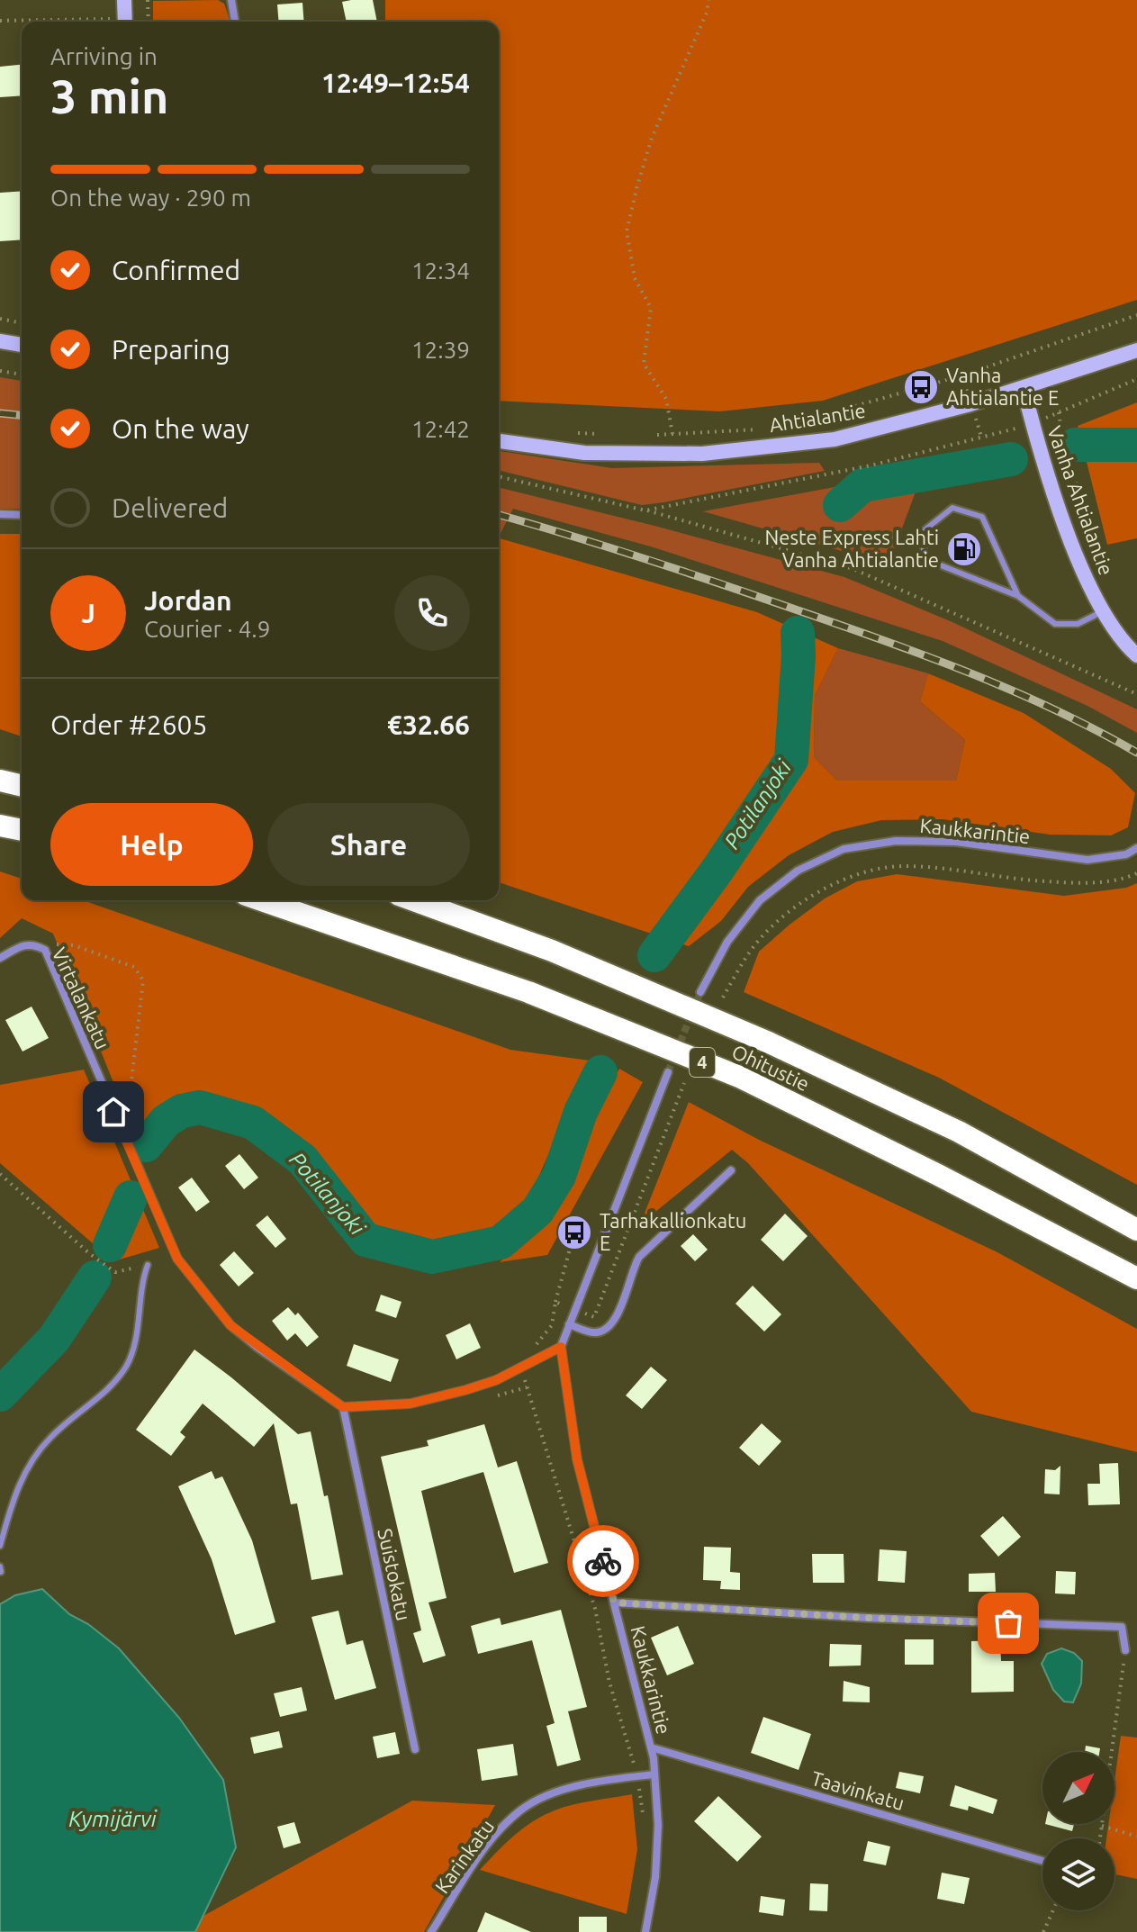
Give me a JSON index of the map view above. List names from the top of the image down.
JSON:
{
  "streets": {
    "highway": ["4", "Ohitustie"],
    "main road": ["Ahtialantie", "Vanha Ahtialantie"],
    "street": [
      "Kaukkarintie",
      "Virtalankatu",
      "Suistokatu",
      "Taavinkatu",
      "Karinkatu"
    ]
  },
  "crossings": [
    ["Ahtialantie", "Vanha Ahtialantie"],
    ["Kaukkarintie", "Taavinkatu"],
    ["Kaukkarintie", "Karinkatu"],
    ["Virtalankatu", "Suistokatu"]
  ],
  "water": ["Potilanjoki", "Kymijärvi"],
  "places": {
    "bus stop": ["Vanha Ahtialantie E", "Tarhakallionkatu E"],
    "fuel station": ["Neste Express Lahti Vanha Ahtialantie"]
  },
  "north": "top right",
  "page": {
    "heading": ["3 min", "Arriving in", "12:49–12:54"],
    "panel": [
      "Jordan",
      "Courier · 4.9",
      "Order #2605",
      "€32.66"
    ],
    "bar": "On the way · 290 m",
    "list": [
      ["Confirmed", "12:34"],
      ["Preparing", "12:39"],
      ["On the way", "12:42"],
      "Delivered"
    ],
    "round": "J",
    "buttons": ["Help", "Share"]
  }
}
